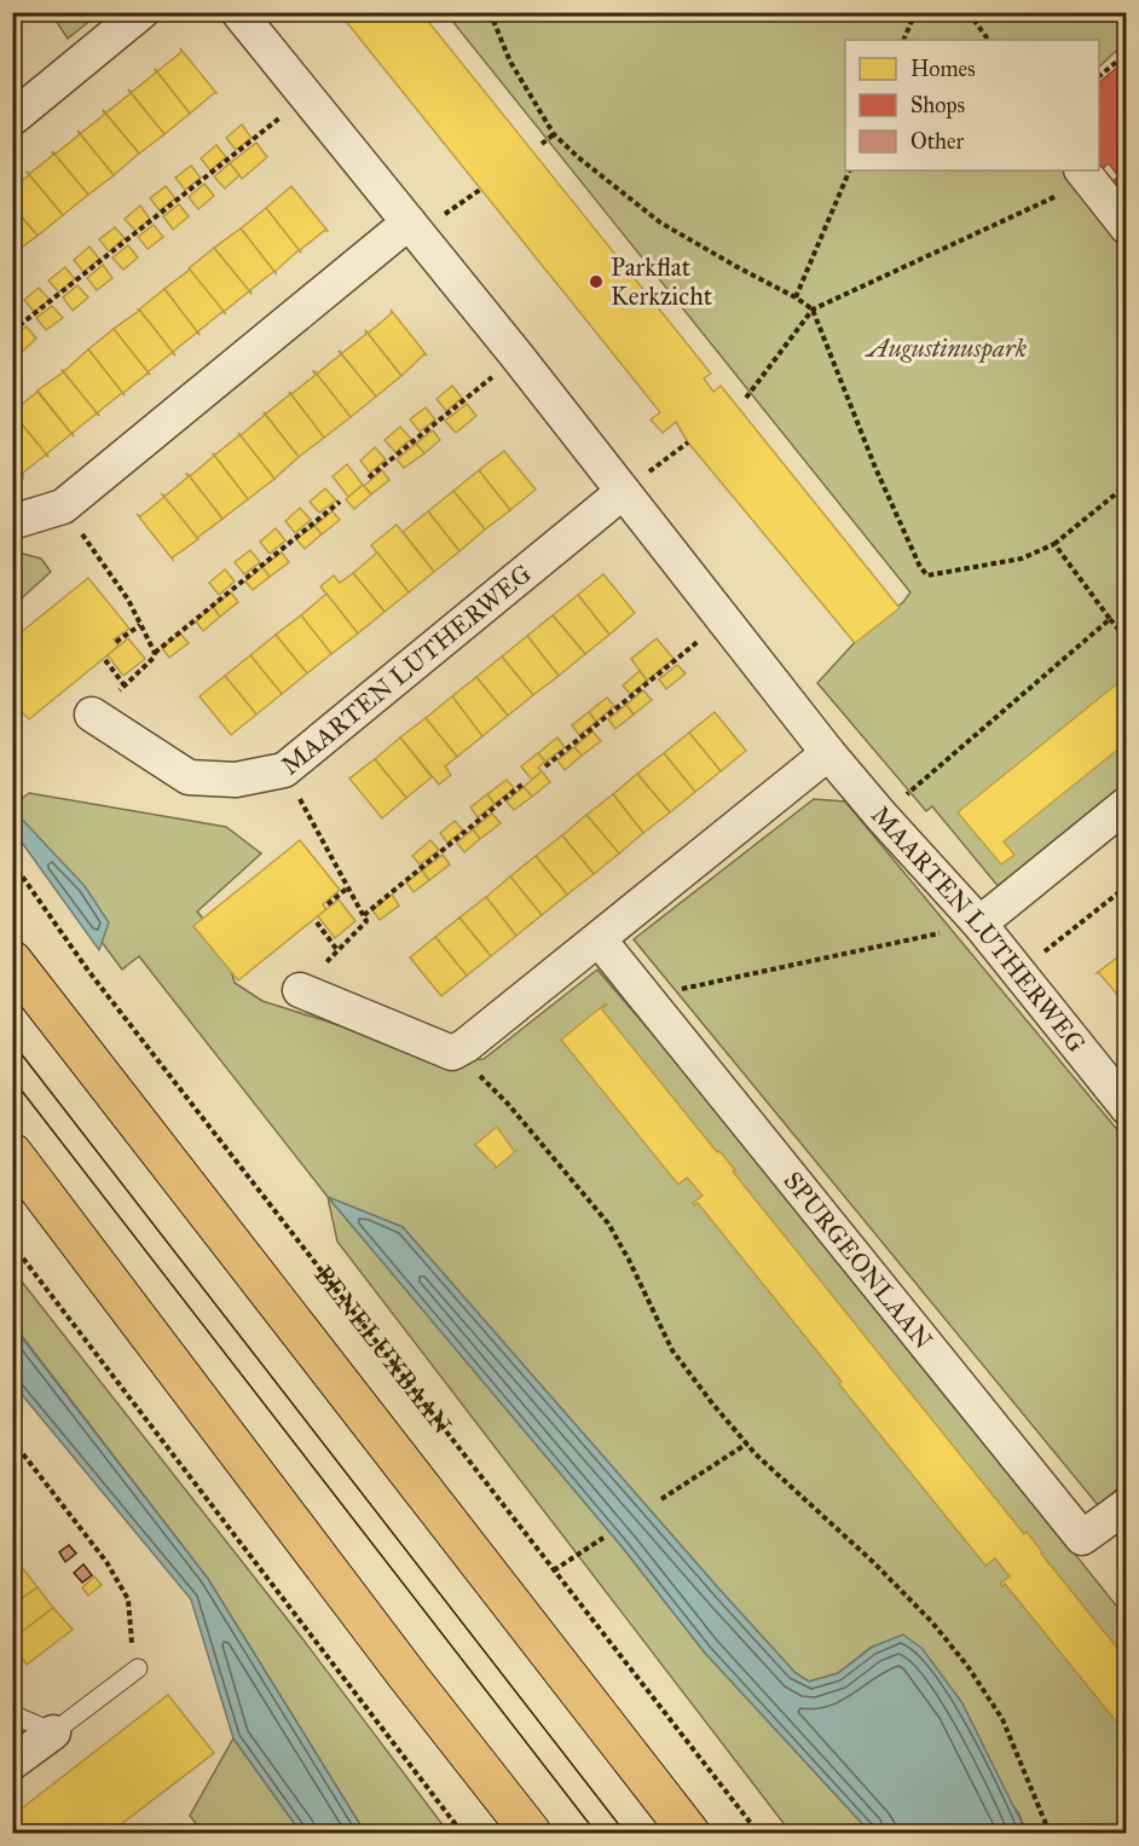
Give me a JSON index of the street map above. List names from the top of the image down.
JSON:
{
  "streets": {
    "main road": ["BENELUXBAAN"],
    "street": ["MAARTEN LUTHERWEG", "SPURGEONLAAN"]
  },
  "parks": ["Augustinuspark"],
  "places": ["Parkflat Kerkzicht"],
  "legend": ["Homes", "Shops", "Other"]
}
